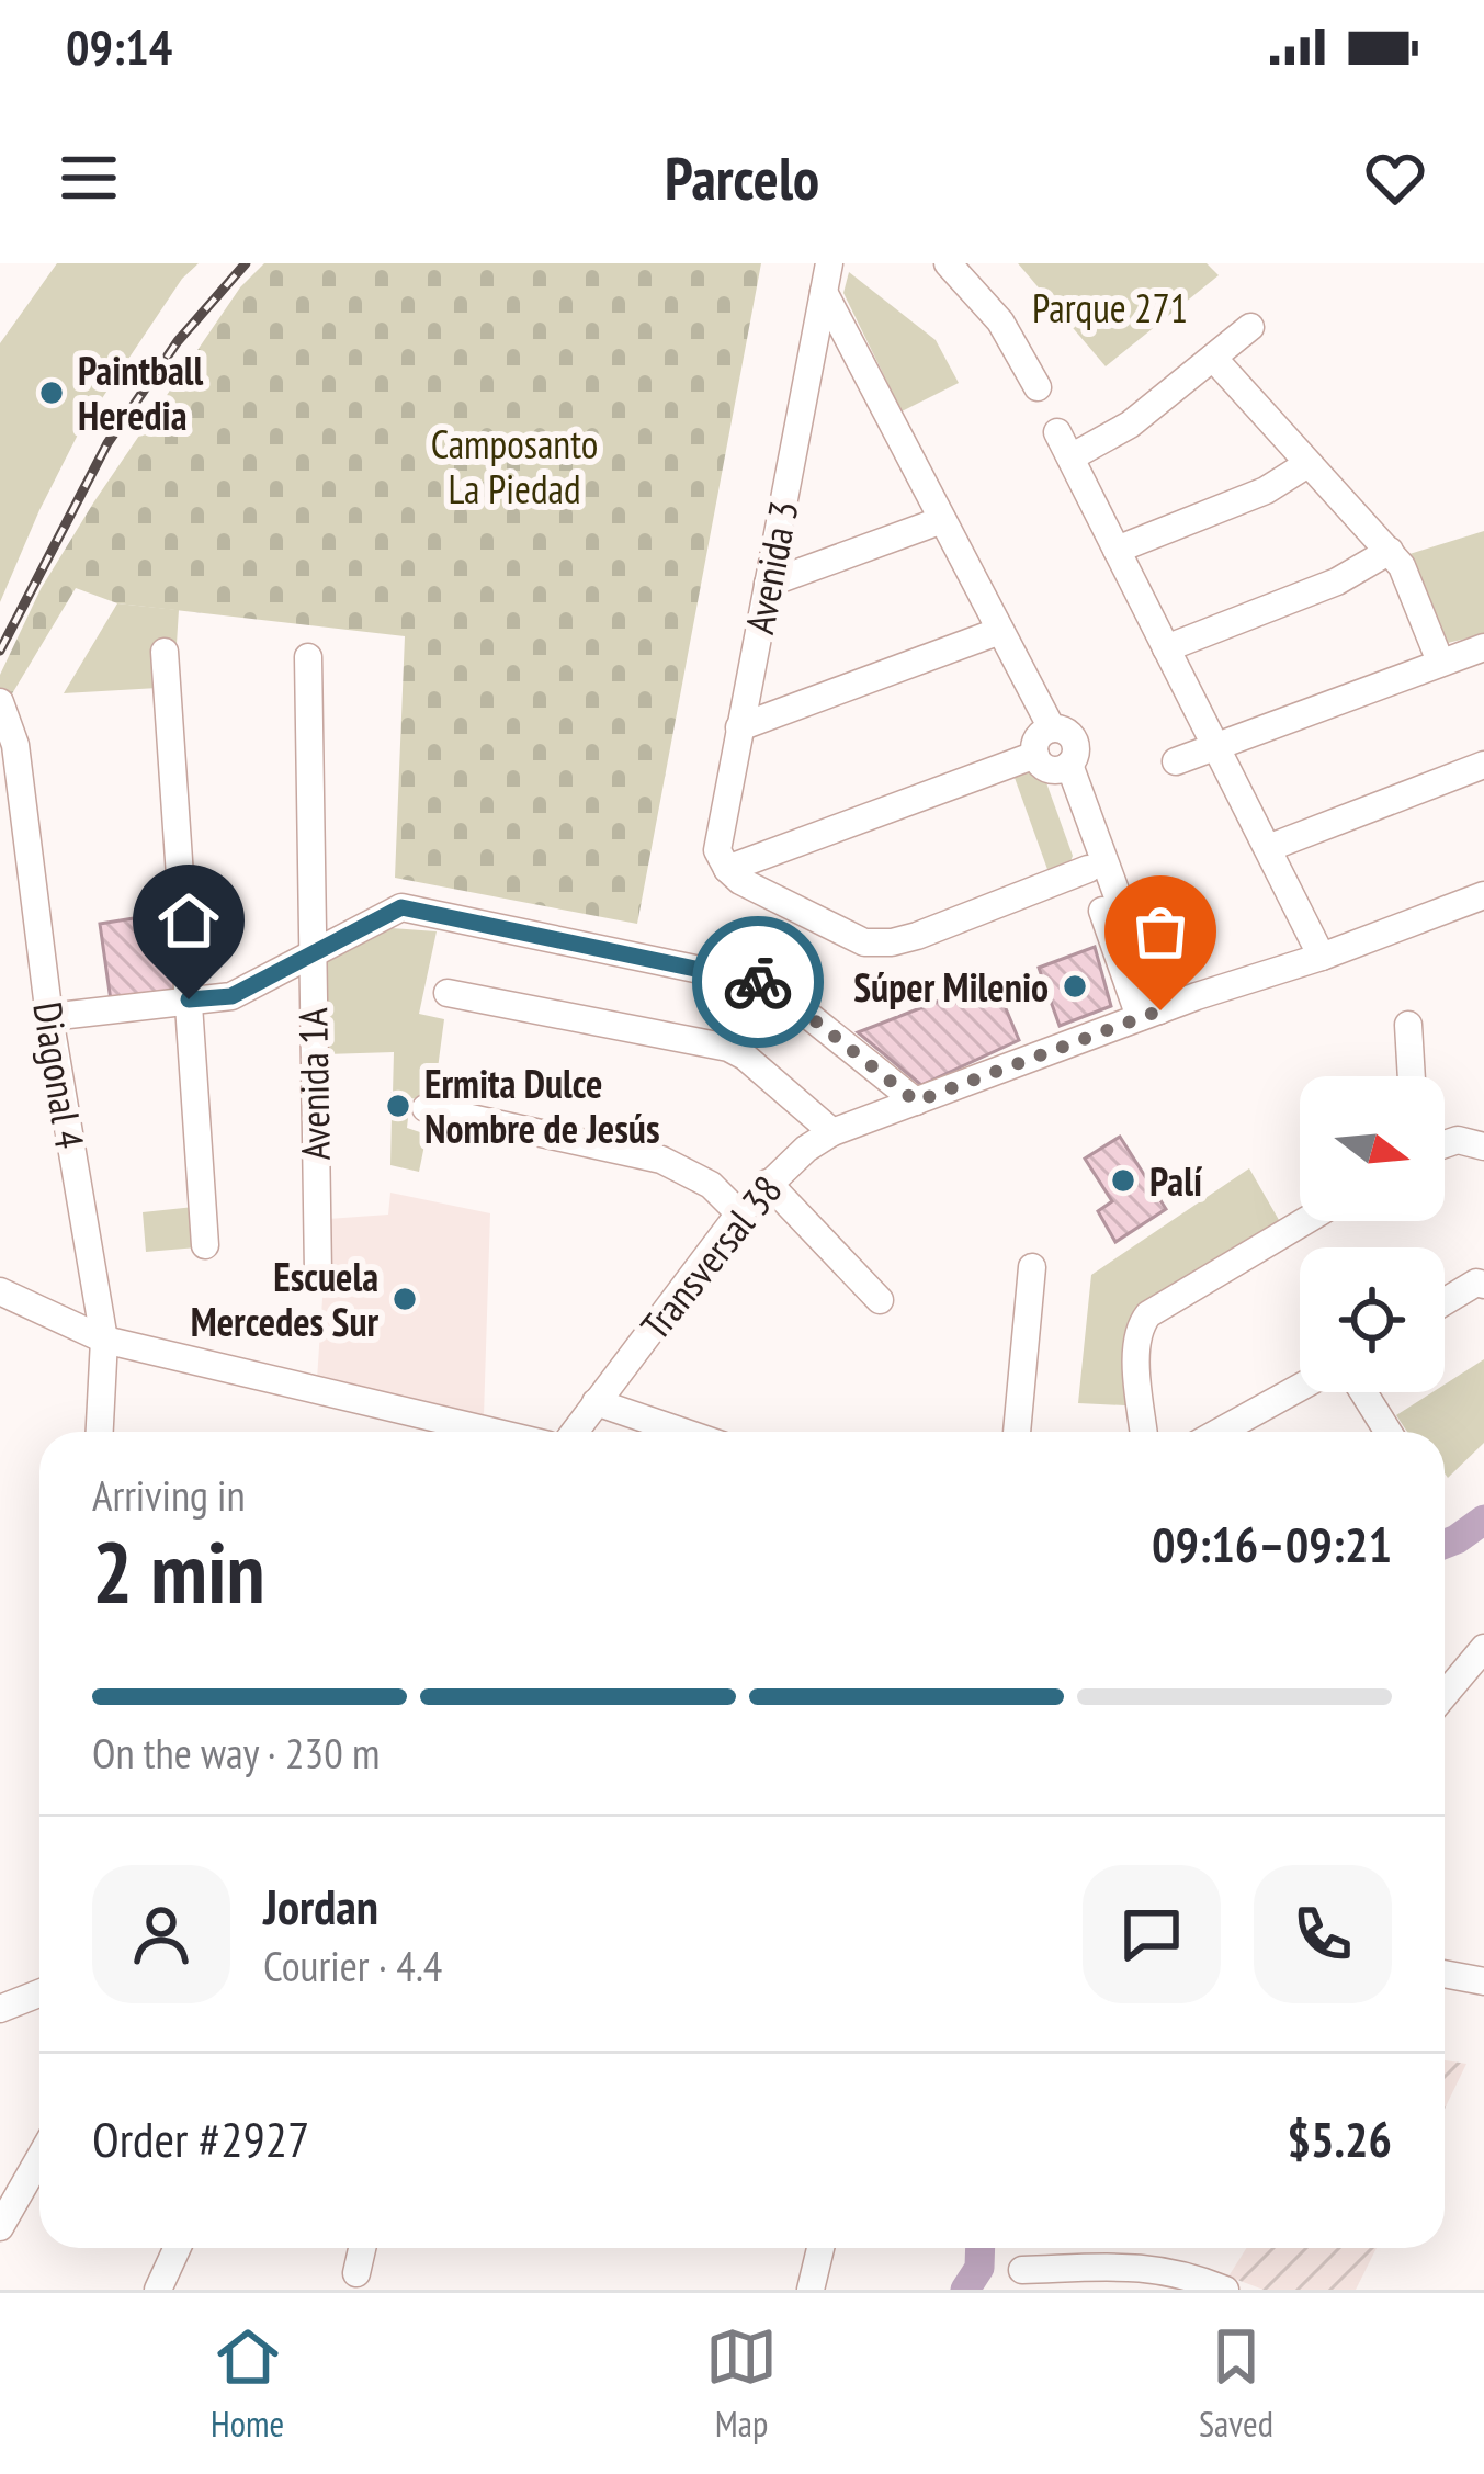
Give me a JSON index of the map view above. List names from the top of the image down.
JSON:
{
  "streets": {
    "street": [
      "Avenida 3",
      "Diagonal 4",
      "Avenida 1A",
      "Transversal 38"
    ]
  },
  "parks": ["Parque 271", "Camposanto La Piedad"],
  "places": [
    "Paintball Heredia",
    "Súper Milenio",
    "Ermita Dulce Nombre de Jesús",
    "Palí",
    "Escuela Mercedes Sur"
  ],
  "north": "right",
  "page": {
    "status": "09:14",
    "header": "Parcelo",
    "heading": ["2 min", "Arriving in", "09:16–09:21"],
    "panel": [
      "Jordan",
      "Courier · 4.4",
      "Order #2927",
      "$5.26"
    ],
    "bar": "On the way · 230 m",
    "tabs": ["Home", "Map", "Saved"]
  }
}
